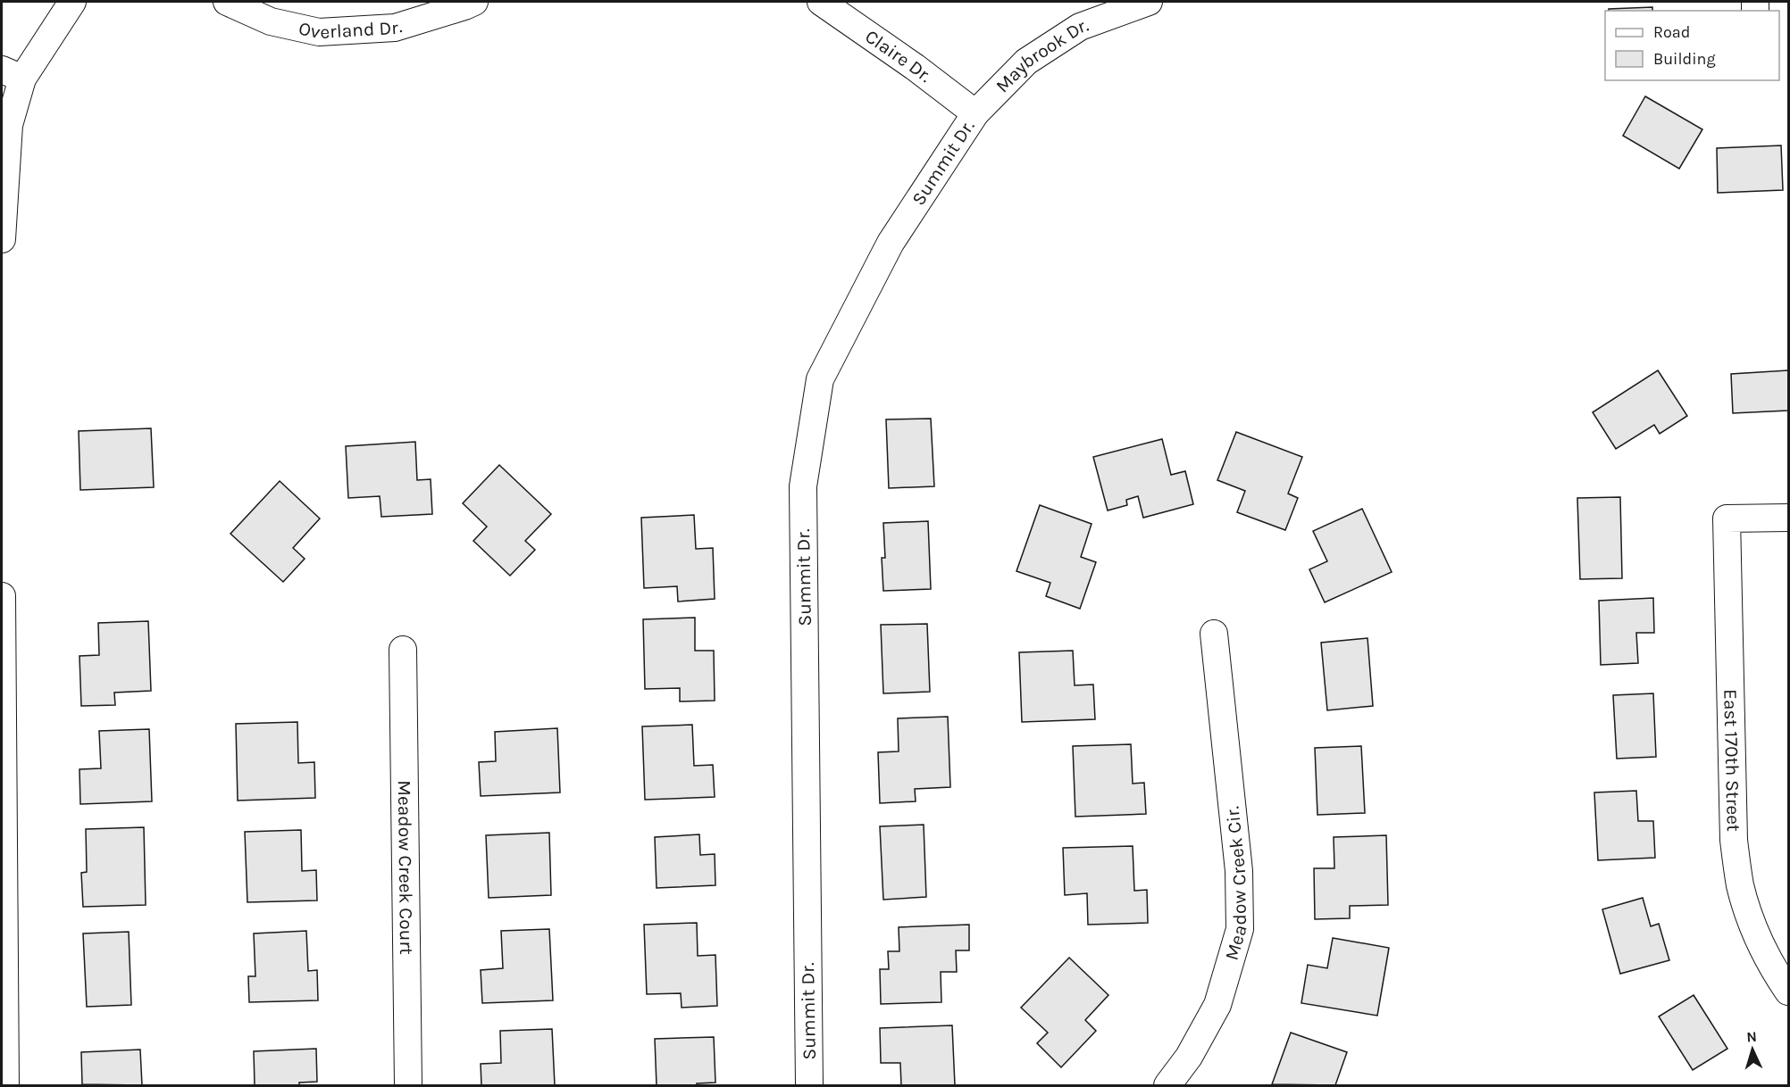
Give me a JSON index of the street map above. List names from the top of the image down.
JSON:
{
  "streets": {
    "street": [
      "Overland Dr.",
      "Claire Dr.",
      "Maybrook Dr.",
      "Summit Dr.",
      "East 170th Street",
      "Meadow Creek Court",
      "Meadow Creek Cir."
    ]
  },
  "crossings": [
    ["Claire Dr.", "Maybrook Dr."],
    ["Claire Dr.", "Summit Dr."],
    ["Maybrook Dr.", "Summit Dr."]
  ],
  "legend": ["Road", "Building"],
  "north": "top"
}
